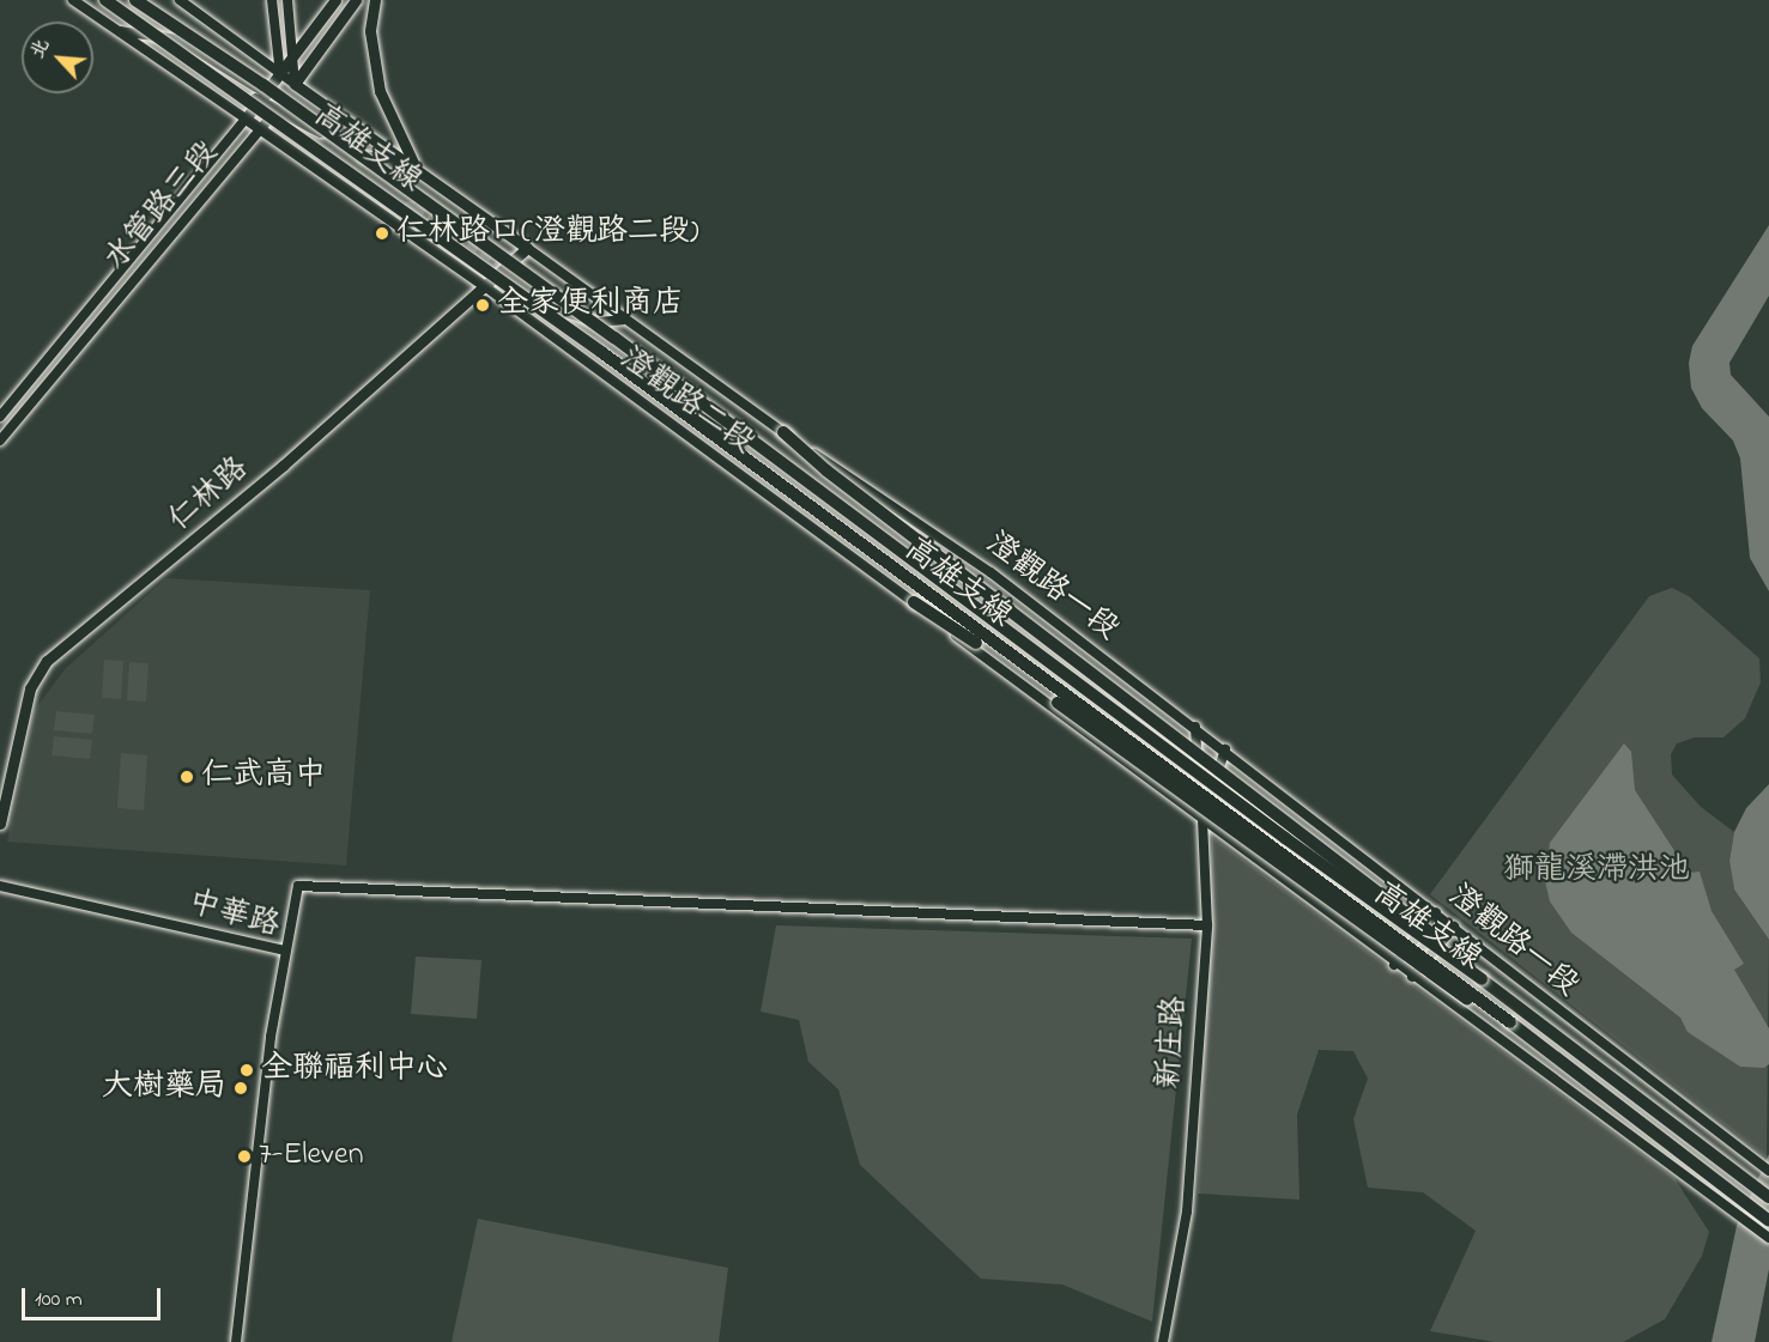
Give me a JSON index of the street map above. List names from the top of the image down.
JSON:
{
  "streets": {
    "highway": ["高雄支線"],
    "main road": [
      "水管路三段",
      "澄觀路二段",
      "仁林路",
      "澄觀路一段"
    ],
    "street": ["中華路", "新庄路"]
  },
  "crossings": [
    ["水管路三段", "澄觀路二段"],
    ["水管路三段", "澄觀路一段"],
    ["澄觀路二段", "仁林路"],
    ["仁林路", "澄觀路一段"],
    ["澄觀路一段", "新庄路"]
  ],
  "parks": ["獅龍溪滯洪池"],
  "places": [
    "仁林路口(澄觀路二段)",
    "全家便利商店",
    "仁武高中",
    "全聯福利中心",
    "大樹藥局",
    "7-Eleven"
  ],
  "scale_bar": "100 m",
  "north": "top left"
}
